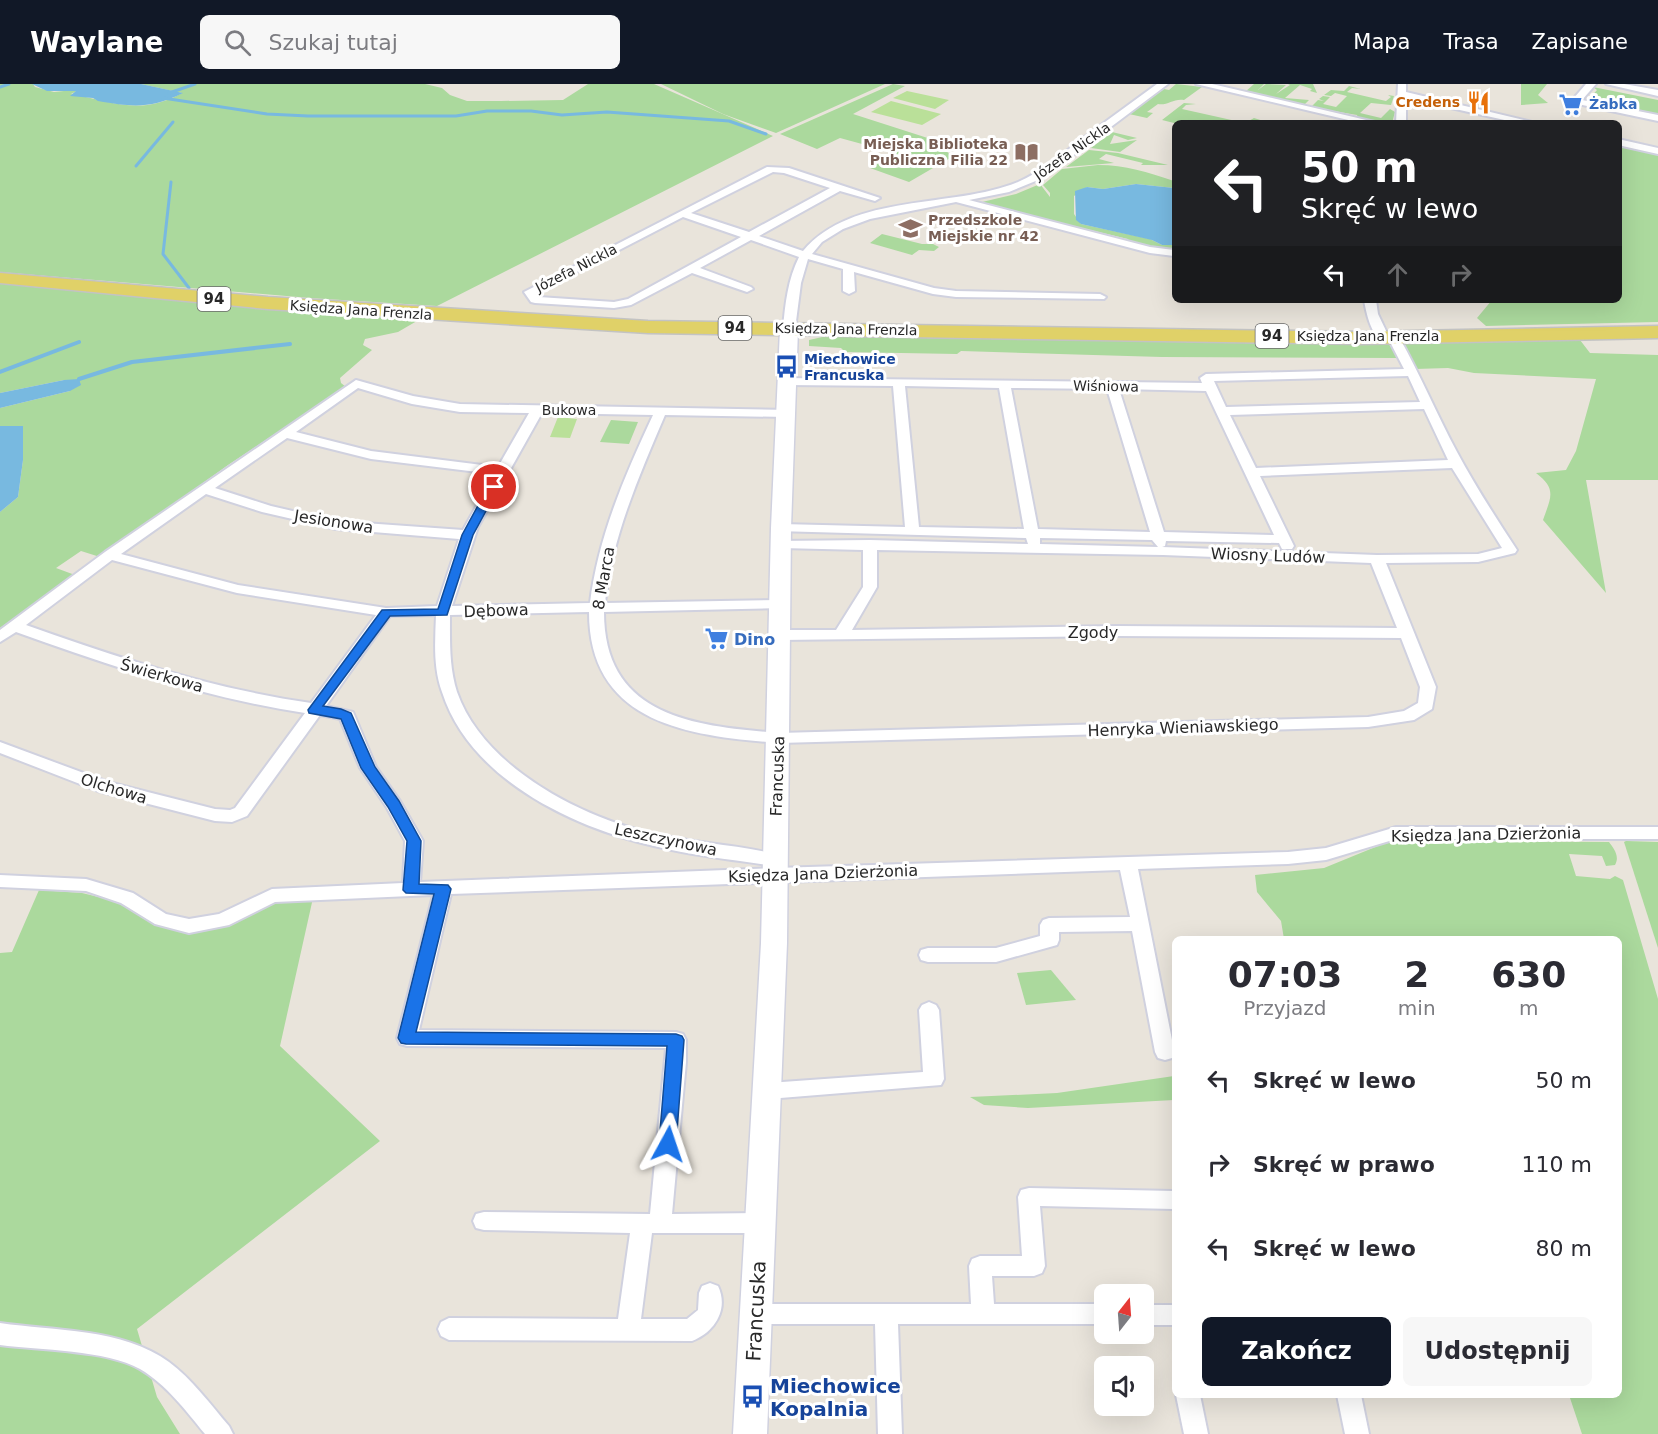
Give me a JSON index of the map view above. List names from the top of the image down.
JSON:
{
  "streets": {
    "main road": ["94", "Księdza Jana Frenzla"],
    "street": [
      "Józefa Nickla",
      "Wiśniowa",
      "Bukowa",
      "Jesionowa",
      "Wiosny Ludów",
      "8 Marca",
      "Dębowa",
      "Zgody",
      "Świerkowa",
      "Henryka Wieniawskiego",
      "Francuska",
      "Olchowa",
      "Księdza Jana Dzierżonia",
      "Leszczynowa"
    ]
  },
  "crossings": [
    ["Józefa Nickla", "Księdza Jana Frenzla"],
    ["Józefa Nickla", "Francuska"],
    ["Księdza Jana Frenzla", "Wiosny Ludów"],
    ["Księdza Jana Frenzla", "Francuska"],
    ["Wiśniowa", "Francuska"],
    ["Bukowa", "8 Marca"],
    ["Bukowa", "Francuska"],
    ["Bukowa", "Leszczynowa"],
    ["Jesionowa", "Leszczynowa"],
    ["Wiosny Ludów", "Henryka Wieniawskiego"],
    ["Wiosny Ludów", "Francuska"],
    ["8 Marca", "Dębowa"],
    ["8 Marca", "Henryka Wieniawskiego"],
    ["8 Marca", "Francuska"],
    ["Dębowa", "Francuska"],
    ["Dębowa", "Leszczynowa"],
    ["Zgody", "Henryka Wieniawskiego"],
    ["Zgody", "Francuska"],
    ["Świerkowa", "Olchowa"],
    ["Świerkowa", "Księdza Jana Dzierżonia"],
    ["Henryka Wieniawskiego", "Francuska"],
    ["Francuska", "Księdza Jana Dzierżonia"],
    ["Francuska", "Leszczynowa"],
    ["Księdza Jana Dzierżonia", "Leszczynowa"]
  ],
  "places": {
    "restaurant": ["Credens"],
    "supermarket": ["Żabka", "Dino"],
    "library": ["Miejska Biblioteka Publiczna Filia 22"],
    "school or university": ["Przedszkole Miejskie nr 42"],
    "bus stop": ["Miechowice Francuska", "Miechowice Kopalnia"]
  },
  "north": "top",
  "page": {
    "header": "Waylane",
    "search": "Szukaj tutaj",
    "nav": ["Mapa", "Trasa", "Zapisane"],
    "turn": ["50 m", "Skręć w lewo"],
    "eta": [
      "07:03",
      "Przyjazd",
      "2",
      "min",
      "630",
      "m"
    ],
    "list": [
      {
        "name": "Skręć w lewo",
        "value": "50 m"
      },
      {
        "name": "Skręć w prawo",
        "value": "110 m"
      },
      {
        "name": "Skręć w lewo",
        "value": "80 m"
      }
    ],
    "buttons": ["Zakończ", "Udostępnij"]
  }
}
